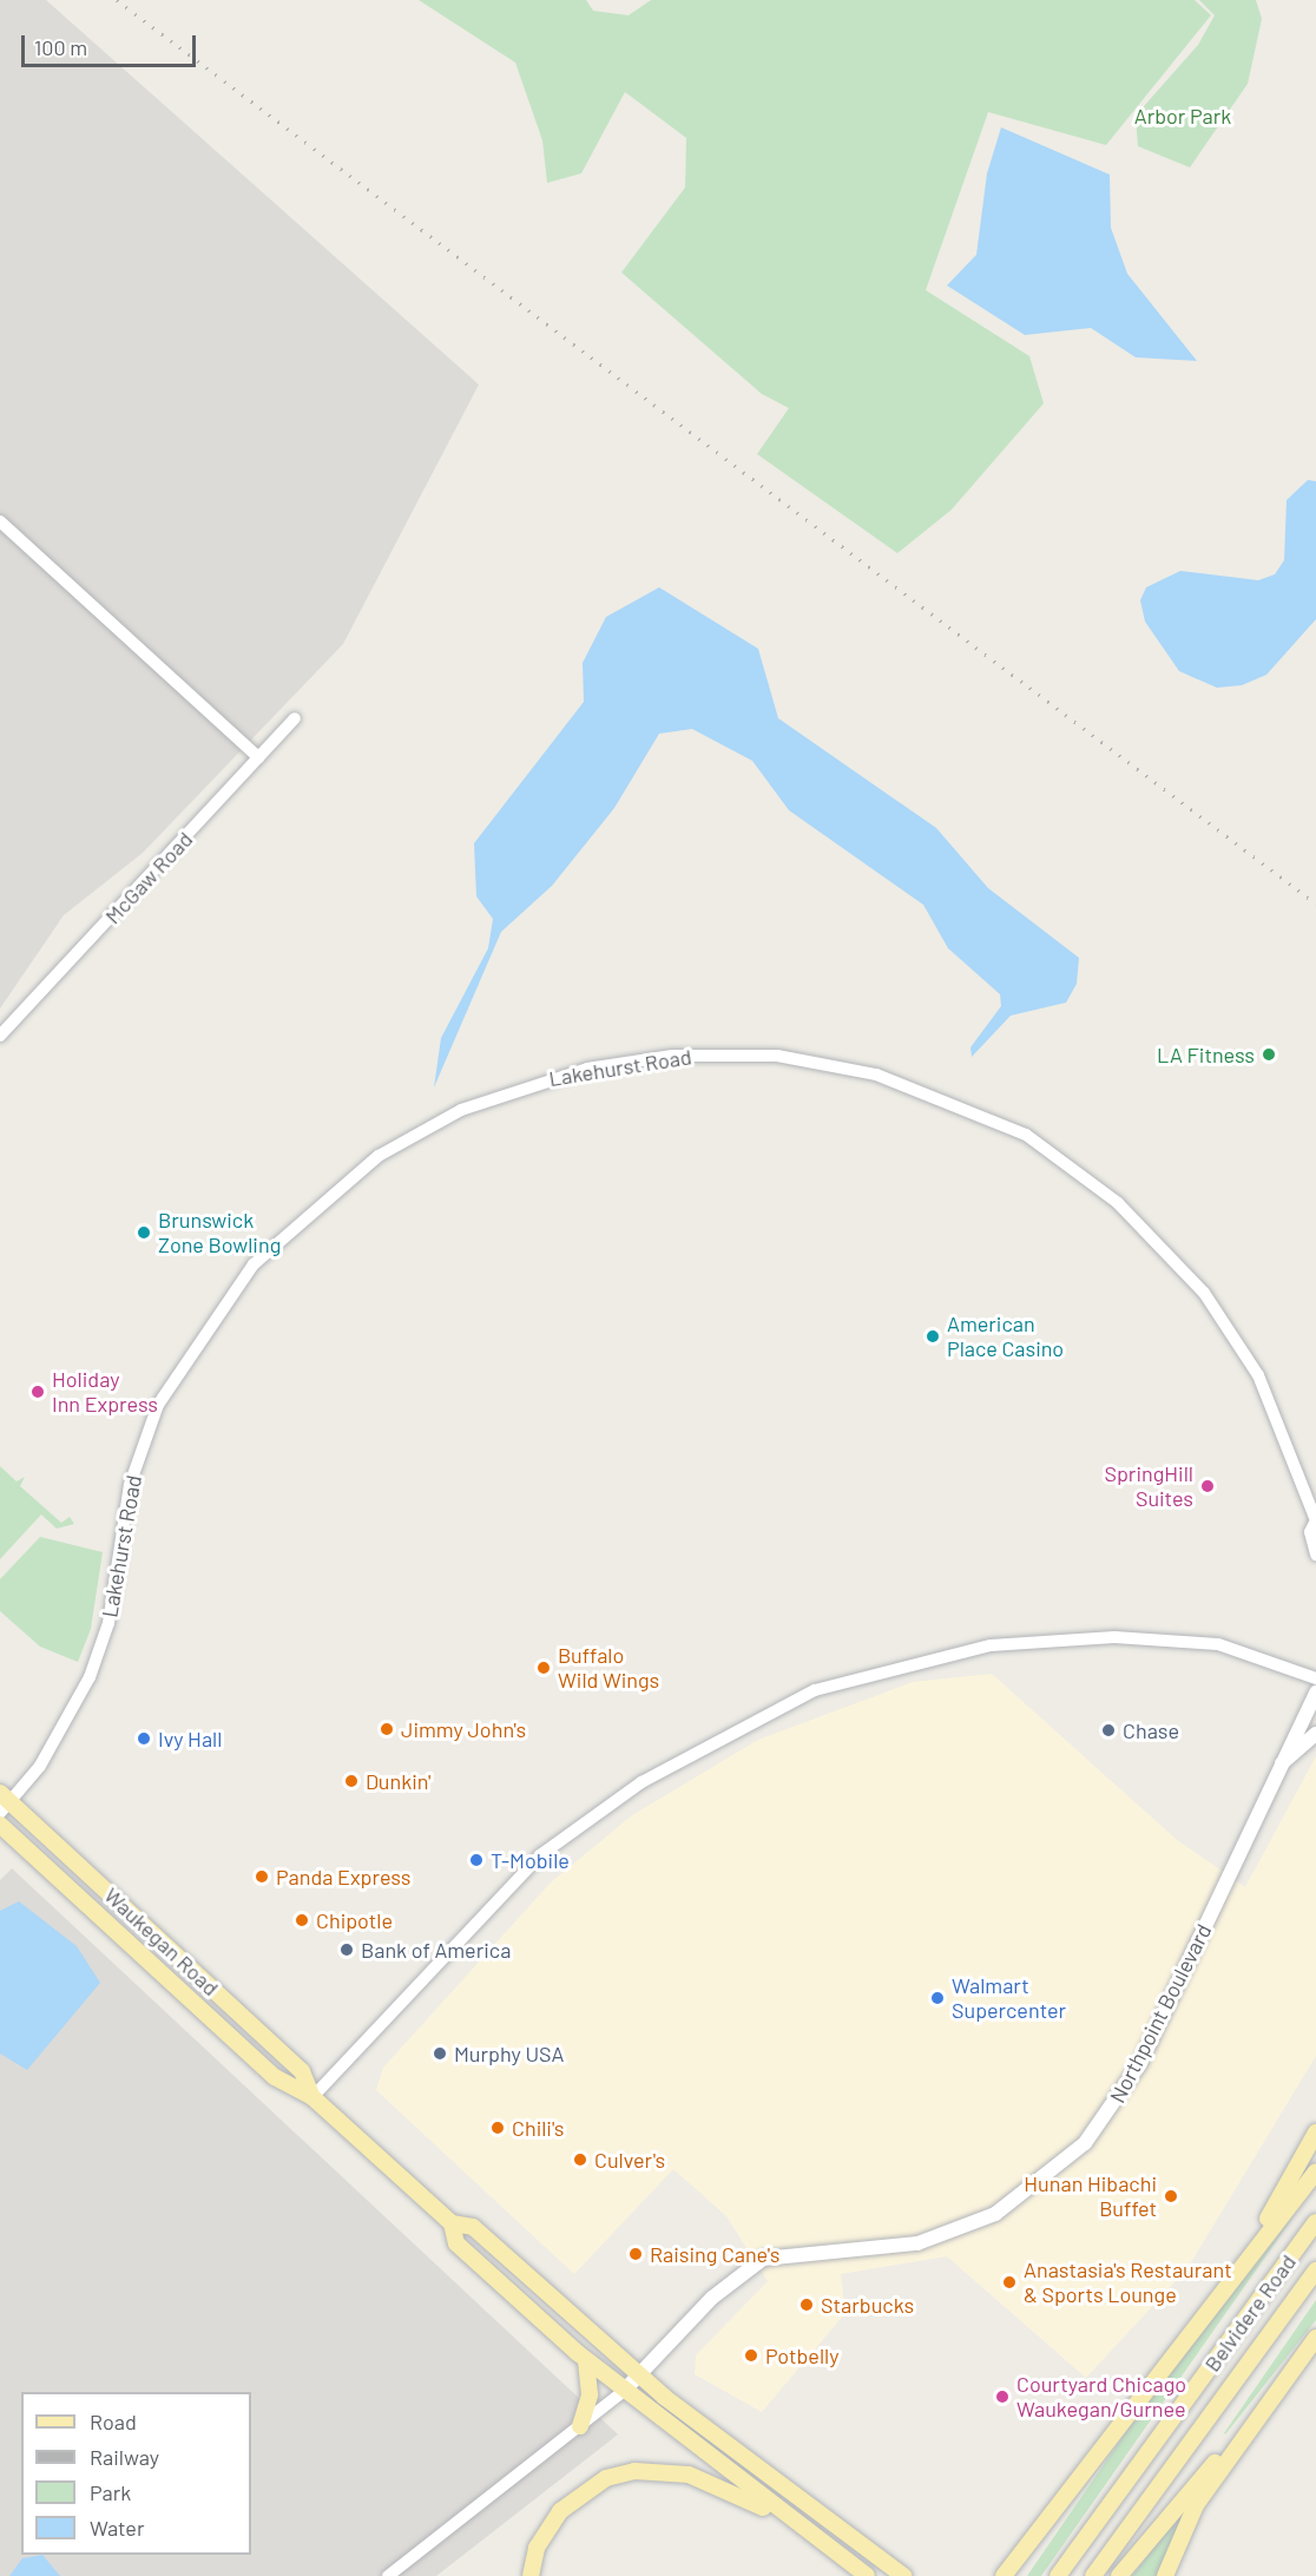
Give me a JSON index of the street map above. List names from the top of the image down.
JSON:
{
  "streets": {
    "main road": ["Waukegan Road", "Northpoint Boulevard", "Belvidere Road"],
    "street": ["McGaw Road", "Lakehurst Road"]
  },
  "crossings": [
    ["Lakehurst Road", "Waukegan Road"],
    ["Waukegan Road", "Northpoint Boulevard"]
  ],
  "parks": ["Arbor Park"],
  "places": [
    "LA Fitness",
    "Brunswick Zone Bowling",
    "American Place Casino",
    "Holiday Inn Express",
    "SpringHill Suites",
    "Buffalo Wild Wings",
    "Jimmy John's",
    "Chase",
    "Ivy Hall",
    "Dunkin'",
    "T-Mobile",
    "Panda Express",
    "Chipotle",
    "Bank of America",
    "Walmart Supercenter",
    "Murphy USA",
    "Chili's",
    "Culver's",
    "Hunan Hibachi Buffet",
    "Raising Cane's",
    "Anastasia's Restaurant & Sports Lounge",
    "Starbucks",
    "Potbelly",
    "Courtyard Chicago Waukegan/Gurnee"
  ],
  "legend": [
    "Road",
    "Railway",
    "Park",
    "Water"
  ],
  "scale_bar": "100 m"
}
